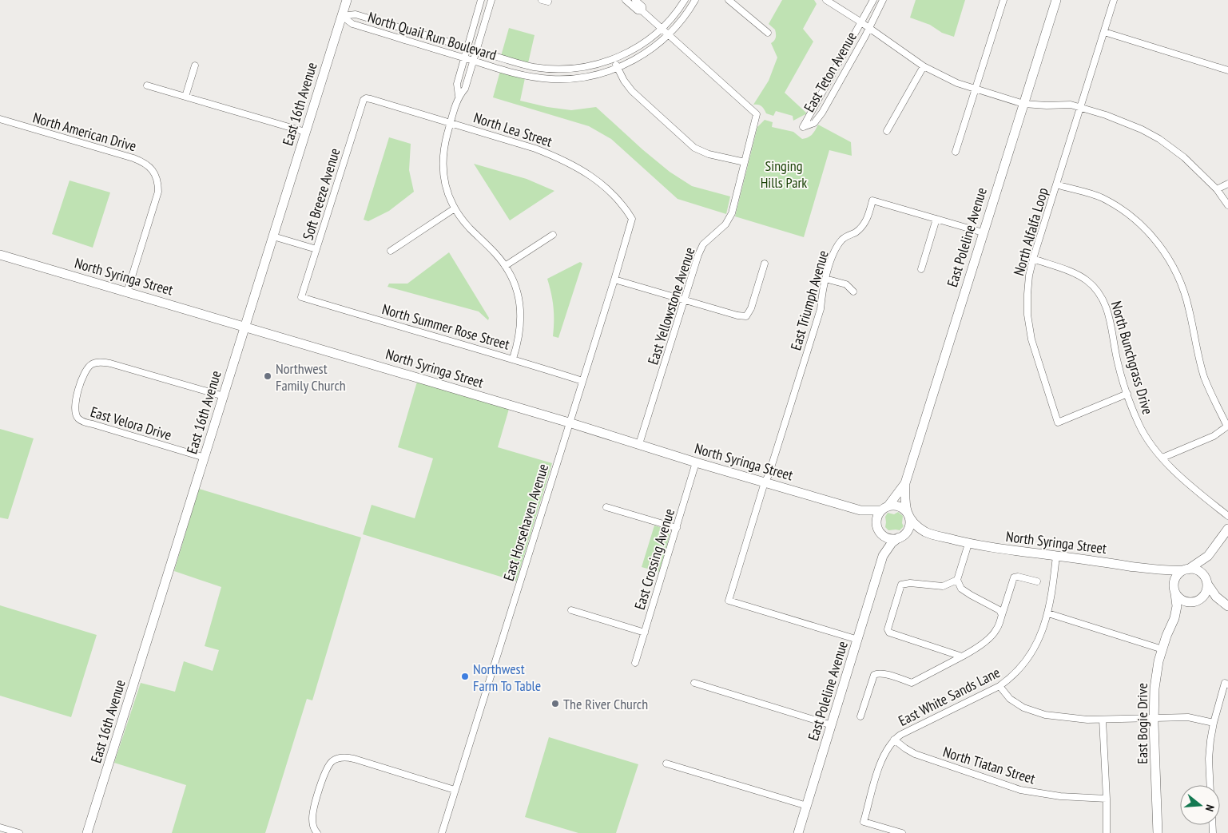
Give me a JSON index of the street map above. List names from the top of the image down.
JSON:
{
  "streets": {
    "street": [
      "North Quail Run Boulevard",
      "East Teton Avenue",
      "East 16th Avenue",
      "North Lea Street",
      "North American Drive",
      "Soft Breeze Avenue",
      "North Alfalfa Loop",
      "East Poleline Avenue",
      "North Syringa Street",
      "East Triumph Avenue",
      "East Yellowstone Avenue",
      "North Summer Rose Street",
      "North Bunchgrass Drive",
      "East Velora Drive",
      "East Horsehaven Avenue",
      "East Crossing Avenue",
      "East White Sands Lane",
      "East Bogie Drive",
      "North Tiatan Street"
    ]
  },
  "crossings": [
    ["North Quail Run Boulevard", "East 16th Avenue"],
    ["North Quail Run Boulevard", "East Yellowstone Avenue"],
    ["East 16th Avenue", "North Syringa Street"],
    ["East 16th Avenue", "East Velora Drive"],
    ["North Lea Street", "Soft Breeze Avenue"],
    ["North Lea Street", "East Horsehaven Avenue"],
    ["North American Drive", "North Syringa Street"],
    ["Soft Breeze Avenue", "North Summer Rose Street"],
    ["North Alfalfa Loop", "North Bunchgrass Drive"],
    ["East Poleline Avenue", "North Syringa Street"],
    ["East Poleline Avenue", "East Triumph Avenue"],
    ["North Syringa Street", "East Triumph Avenue"],
    ["North Syringa Street", "East Yellowstone Avenue"],
    ["North Syringa Street", "East Horsehaven Avenue"],
    ["North Syringa Street", "East Crossing Avenue"],
    ["North Syringa Street", "East White Sands Lane"],
    ["North Syringa Street", "East Bogie Drive"],
    ["North Summer Rose Street", "East Horsehaven Avenue"],
    ["East White Sands Lane", "North Tiatan Street"]
  ],
  "parks": ["Singing Hills Park"],
  "places": ["Northwest Family Church", "Northwest Farm To Table", "The River Church"],
  "north": "right"
}
